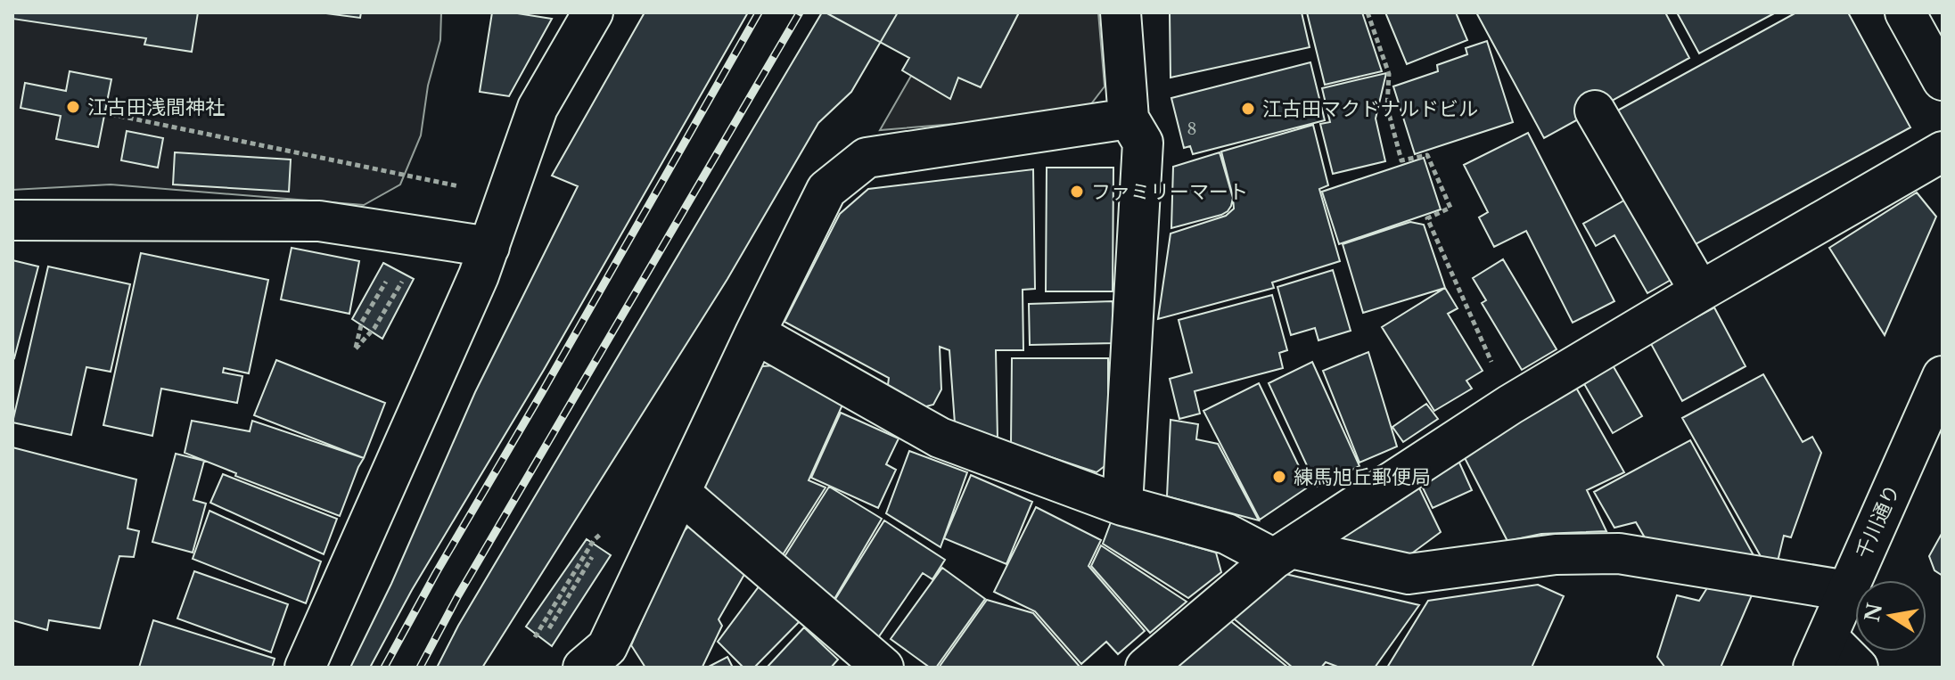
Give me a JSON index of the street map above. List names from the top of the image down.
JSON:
{
  "streets": {
    "street": ["千川通り"]
  },
  "places": [
    "江古田浅間神社",
    "江古田マクドナルドビル",
    "ファミリーマート",
    "練馬旭丘郵便局"
  ],
  "house_numbers": ["8"],
  "north": "left"
}
